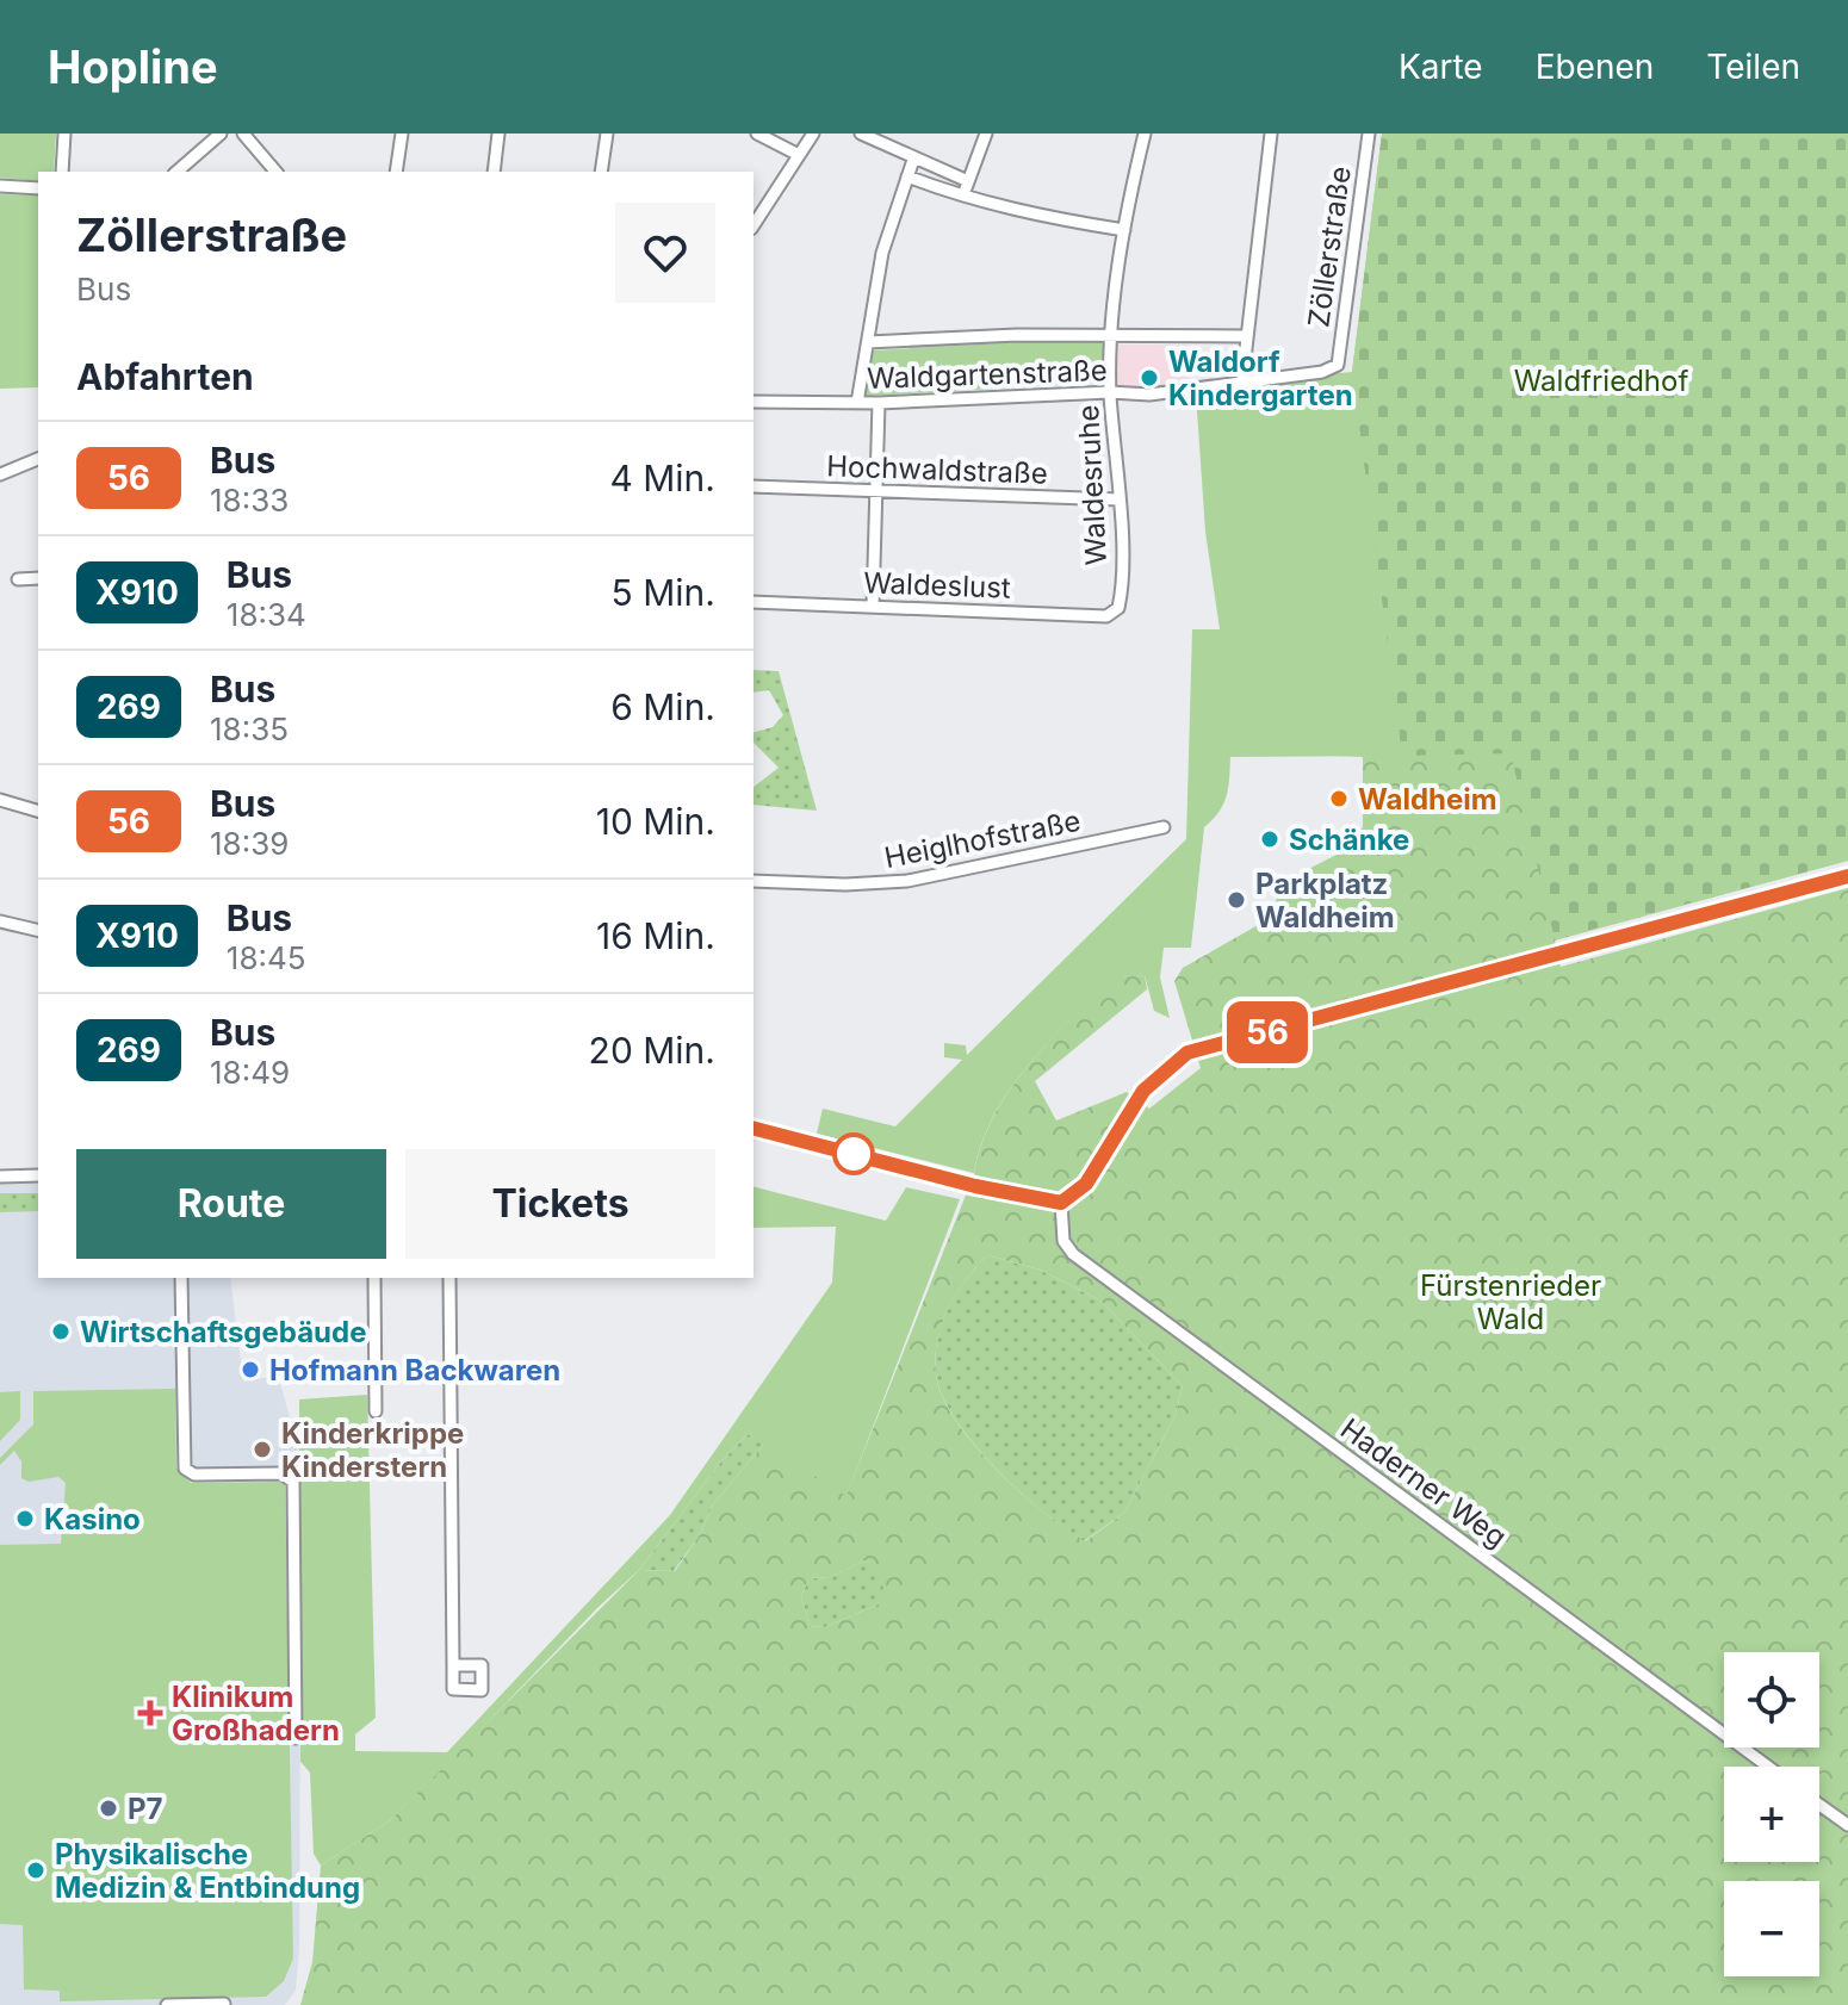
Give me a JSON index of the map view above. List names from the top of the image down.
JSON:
{
  "streets": {
    "street": [
      "Zöllerstraße",
      "Waldgartenstraße",
      "Hochwaldstraße",
      "Waldesruhe",
      "Waldeslust",
      "Heiglhofstraße",
      "Haderner Weg"
    ]
  },
  "crossings": [
    ["Zöllerstraße", "Waldgartenstraße"],
    ["Waldgartenstraße", "Waldesruhe"],
    ["Hochwaldstraße", "Waldesruhe"],
    ["Waldesruhe", "Waldeslust"]
  ],
  "parks": ["Waldfriedhof", "Fürstenrieder Wald"],
  "places": {
    "other": [
      "Waldorf Kindergarten",
      "Waldheim",
      "Schänke",
      "Parkplatz Waldheim",
      "Wirtschaftsgebäude",
      "Hofmann Backwaren",
      "Kinderkrippe Kinderstern",
      "Kasino",
      "P7",
      "Physikalische Medizin & Entbindung"
    ],
    "health": ["Klinikum Großhadern"]
  },
  "lines": ["bus line 56"],
  "page": {
    "header": "Hopline",
    "nav": ["Karte", "Ebenen", "Teilen"],
    "on_map": "56",
    "heading": [
      ["Zöllerstraße", "Bus"],
      "Abfahrten"
    ],
    "list": [
      {
        "mark": "56",
        "name": "Bus",
        "note": "18:33",
        "value": "4 Min."
      },
      {
        "mark": "X910",
        "name": "Bus",
        "note": "18:34",
        "value": "5 Min."
      },
      {
        "mark": "269",
        "name": "Bus",
        "note": "18:35",
        "value": "6 Min."
      },
      {
        "mark": "56",
        "name": "Bus",
        "note": "18:39",
        "value": "10 Min."
      },
      {
        "mark": "X910",
        "name": "Bus",
        "note": "18:45",
        "value": "16 Min."
      },
      {
        "mark": "269",
        "name": "Bus",
        "note": "18:49",
        "value": "20 Min."
      }
    ],
    "buttons": ["Route", "Tickets"],
    "map_buttons": ["+", "−"]
  }
}
